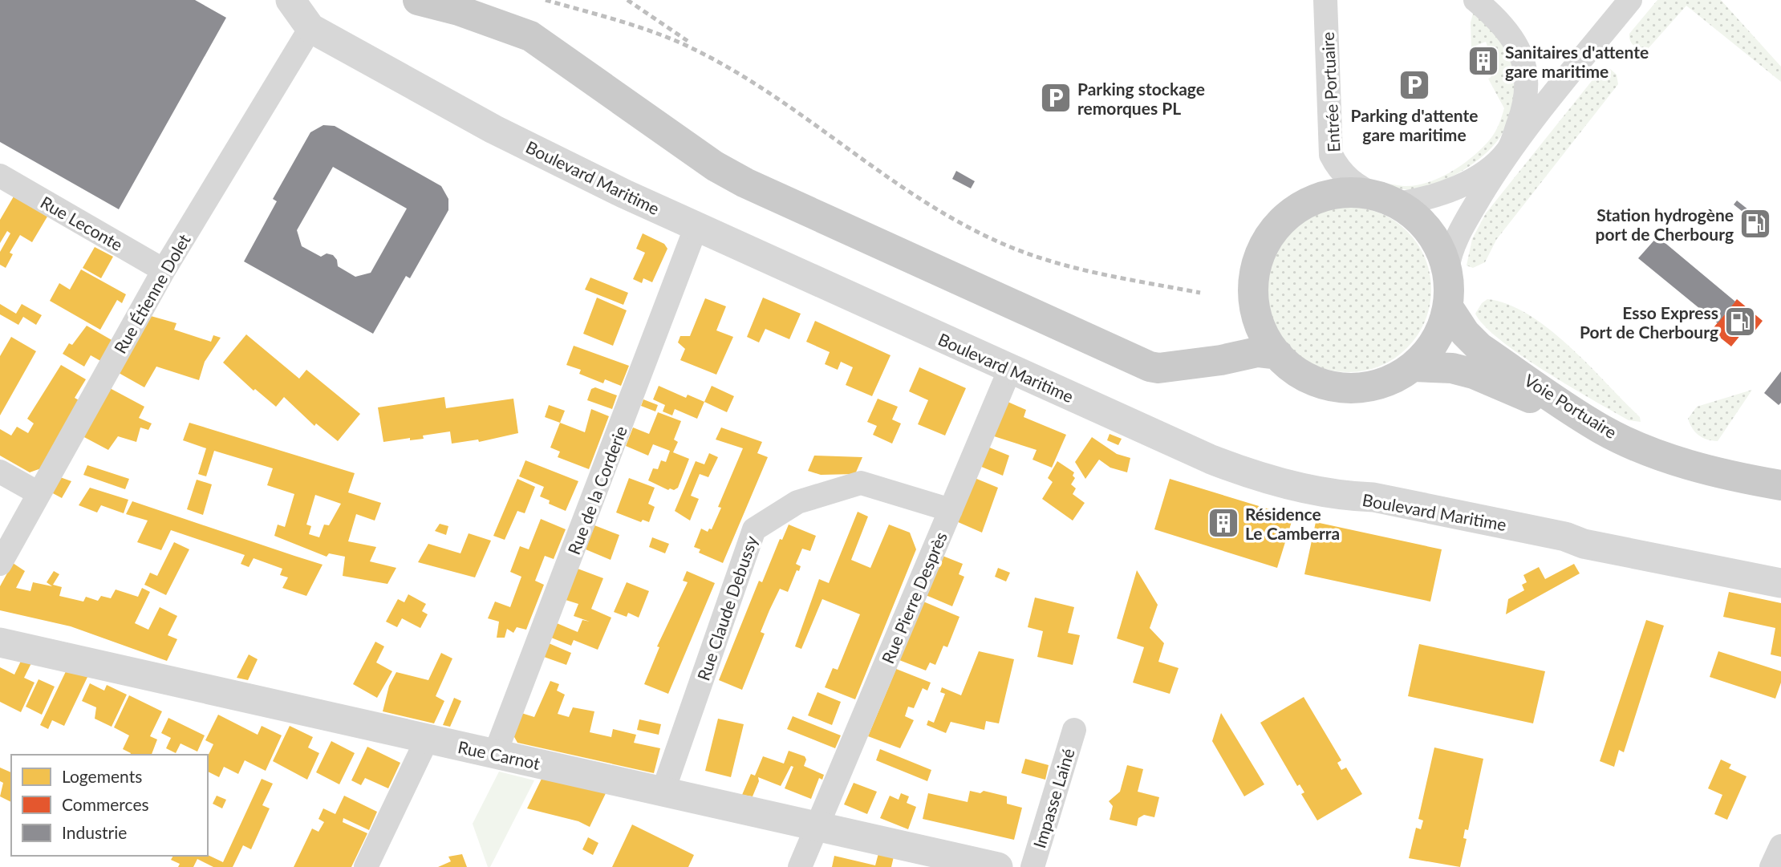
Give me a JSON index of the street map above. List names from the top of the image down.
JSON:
{
  "streets": {
    "main road": ["Voie Portuaire"],
    "street": [
      "Entrée Portuaire",
      "Boulevard Maritime",
      "Rue Leconte",
      "Rue Étienne Dolet",
      "Rue de la Corderie",
      "Rue Pierre Desprès",
      "Rue Claude Debussy",
      "Rue Carnot",
      "Impasse Lainé"
    ]
  },
  "crossings": [
    ["Entrée Portuaire", "Voie Portuaire"],
    ["Boulevard Maritime", "Rue Étienne Dolet"],
    ["Boulevard Maritime", "Rue de la Corderie"],
    ["Boulevard Maritime", "Rue Pierre Desprès"],
    ["Rue Leconte", "Rue Étienne Dolet"],
    ["Rue de la Corderie", "Rue Carnot"],
    ["Rue Pierre Desprès", "Rue Claude Debussy"],
    ["Rue Pierre Desprès", "Rue Carnot"],
    ["Rue Claude Debussy", "Rue Carnot"]
  ],
  "places": {
    "building": ["Sanitaires d'attente gare maritime", "Résidence Le Camberra"],
    "parking": ["Parking d'attente gare maritime", "Parking stockage remorques PL"],
    "fuel station": ["Station hydrogène port de Cherbourg", "Esso Express Port de Cherbourg"]
  },
  "legend": ["Logements", "Commerces", "Industrie"]
}
